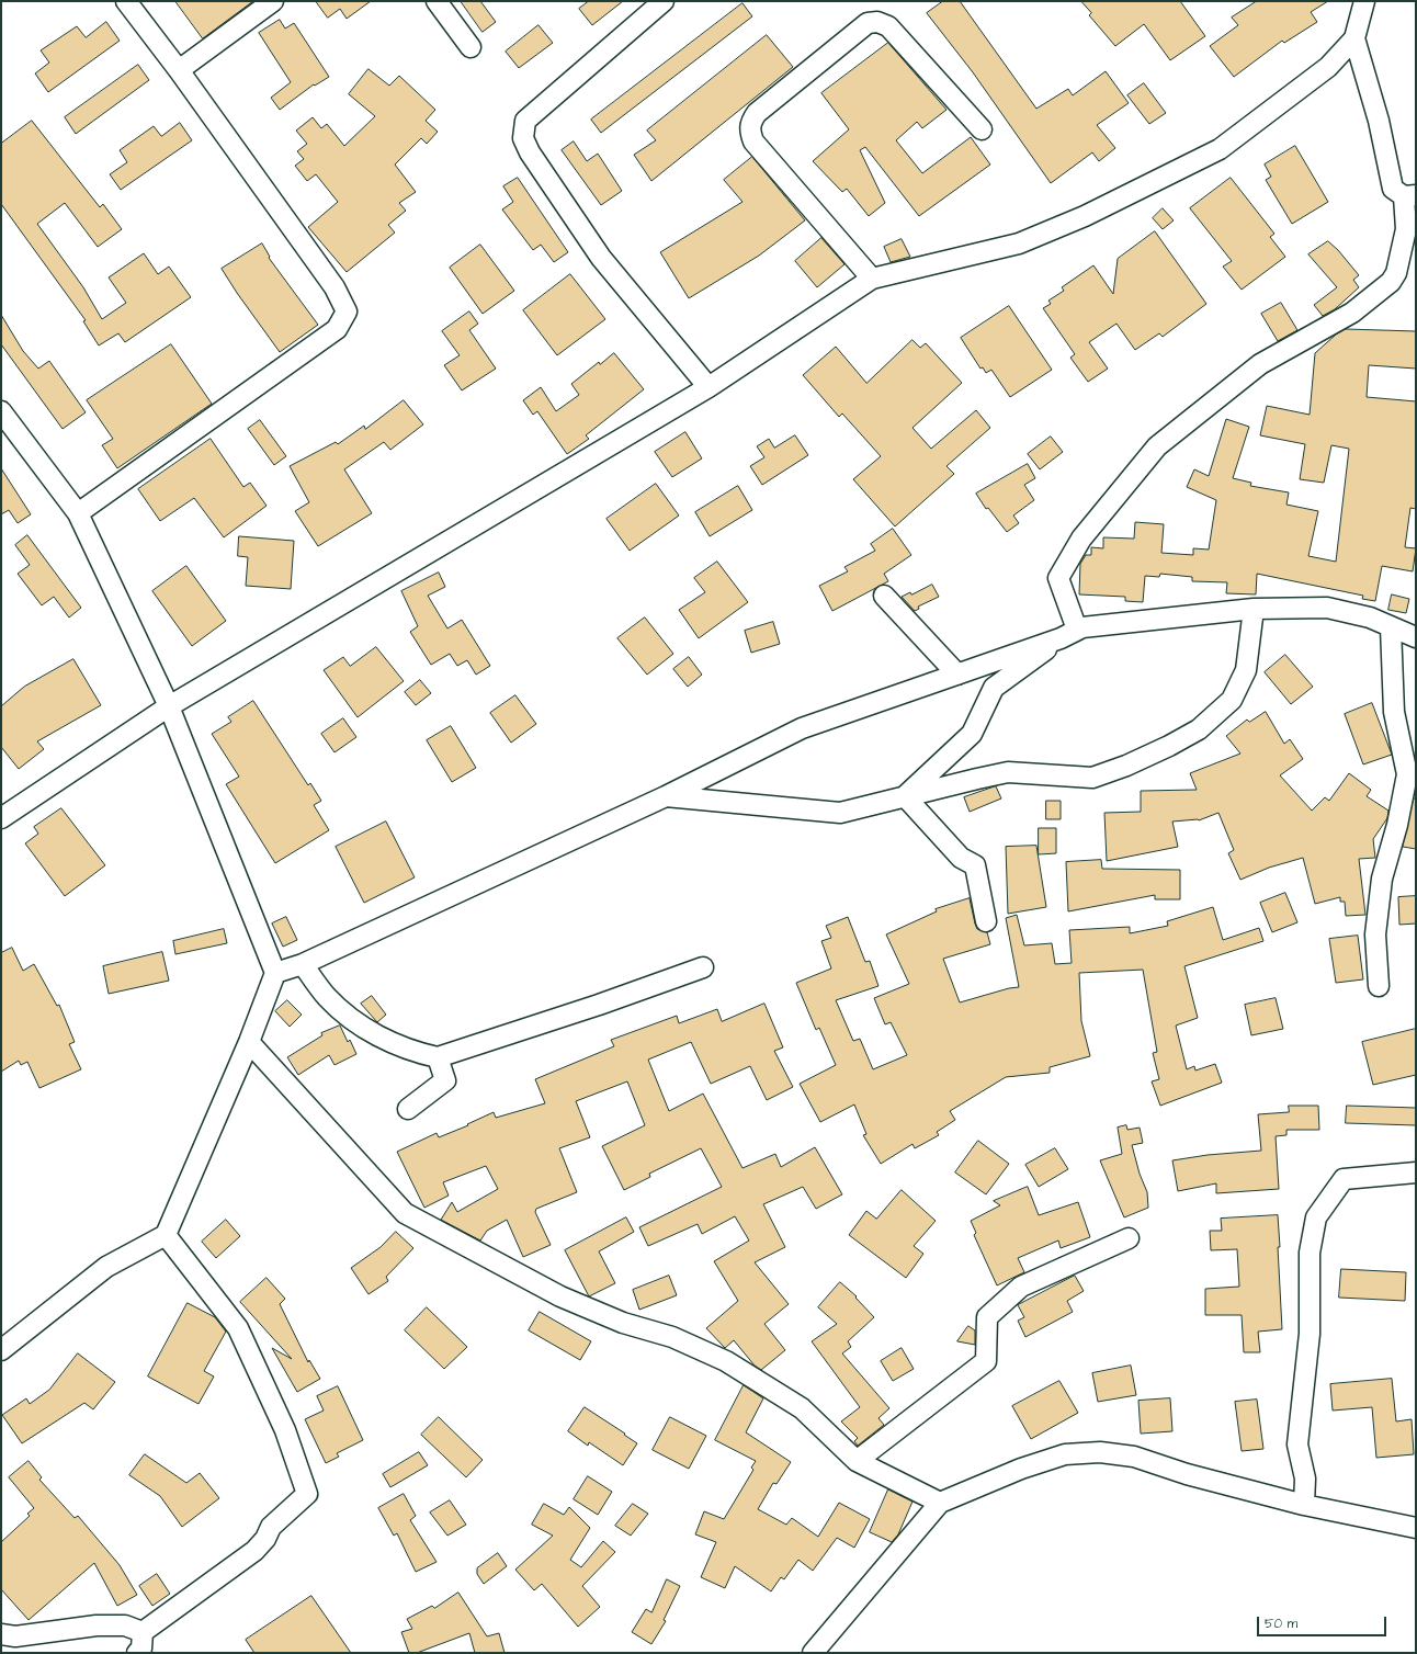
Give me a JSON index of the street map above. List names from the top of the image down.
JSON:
{
  "scale_bar": "50 m"
}
